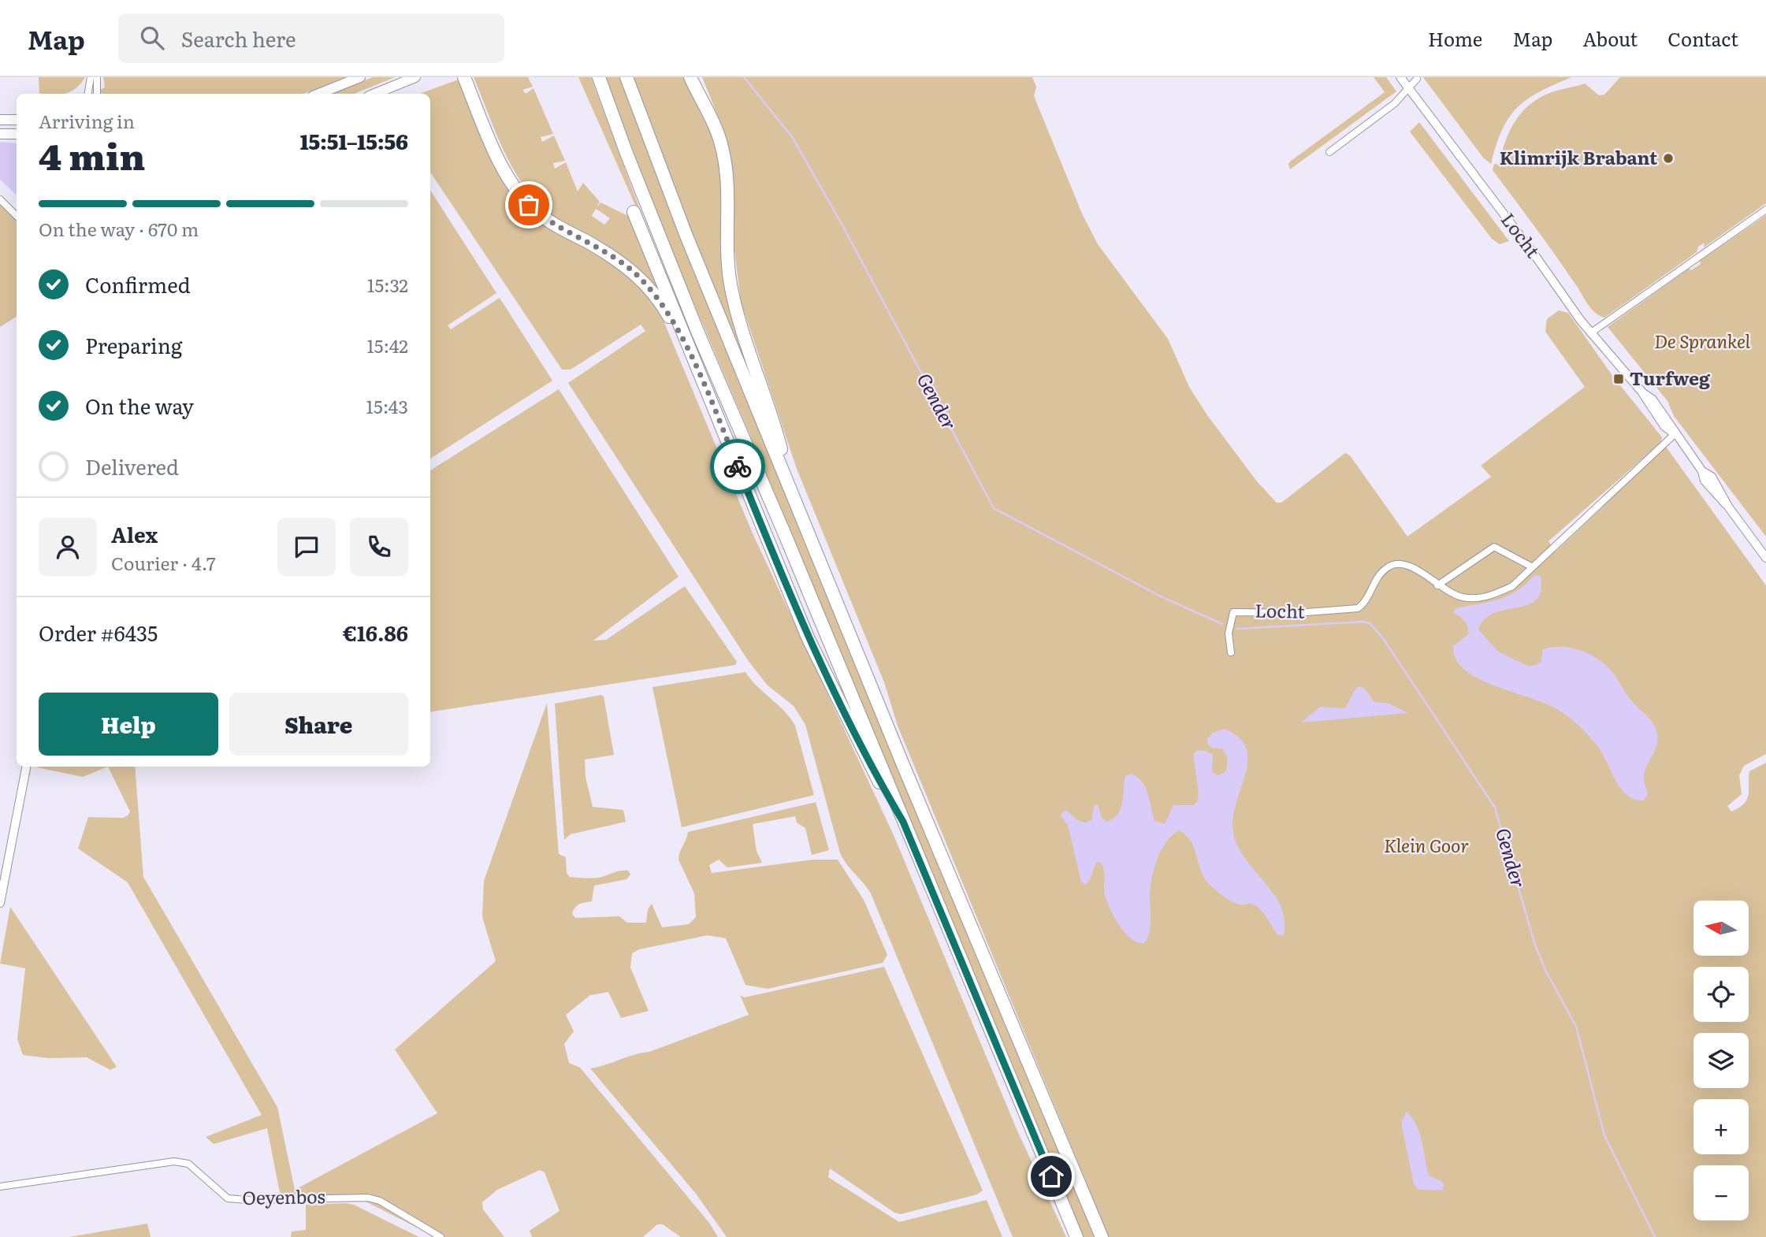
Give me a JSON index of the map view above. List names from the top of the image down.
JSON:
{
  "streets": {
    "street": ["Locht", "Oeyenbos"]
  },
  "water": ["Gender"],
  "parks": ["De Sprankel", "Klein Goor"],
  "places": {
    "other": ["Klimrijk Brabant"],
    "transit": ["Turfweg"]
  },
  "north": "left",
  "page": {
    "header": "Map",
    "search": "Search here",
    "nav": [
      "Home",
      "Map",
      "About",
      "Contact"
    ],
    "heading": ["4 min", "Arriving in", "15:51–15:56"],
    "panel": [
      "Alex",
      "Courier · 4.7",
      "Order #6435",
      "€16.86"
    ],
    "bar": "On the way · 670 m",
    "list": [
      ["Confirmed", "15:32"],
      ["Preparing", "15:42"],
      ["On the way", "15:43"],
      "Delivered"
    ],
    "buttons": ["Help", "Share"],
    "map_buttons": ["+", "−"]
  }
}
